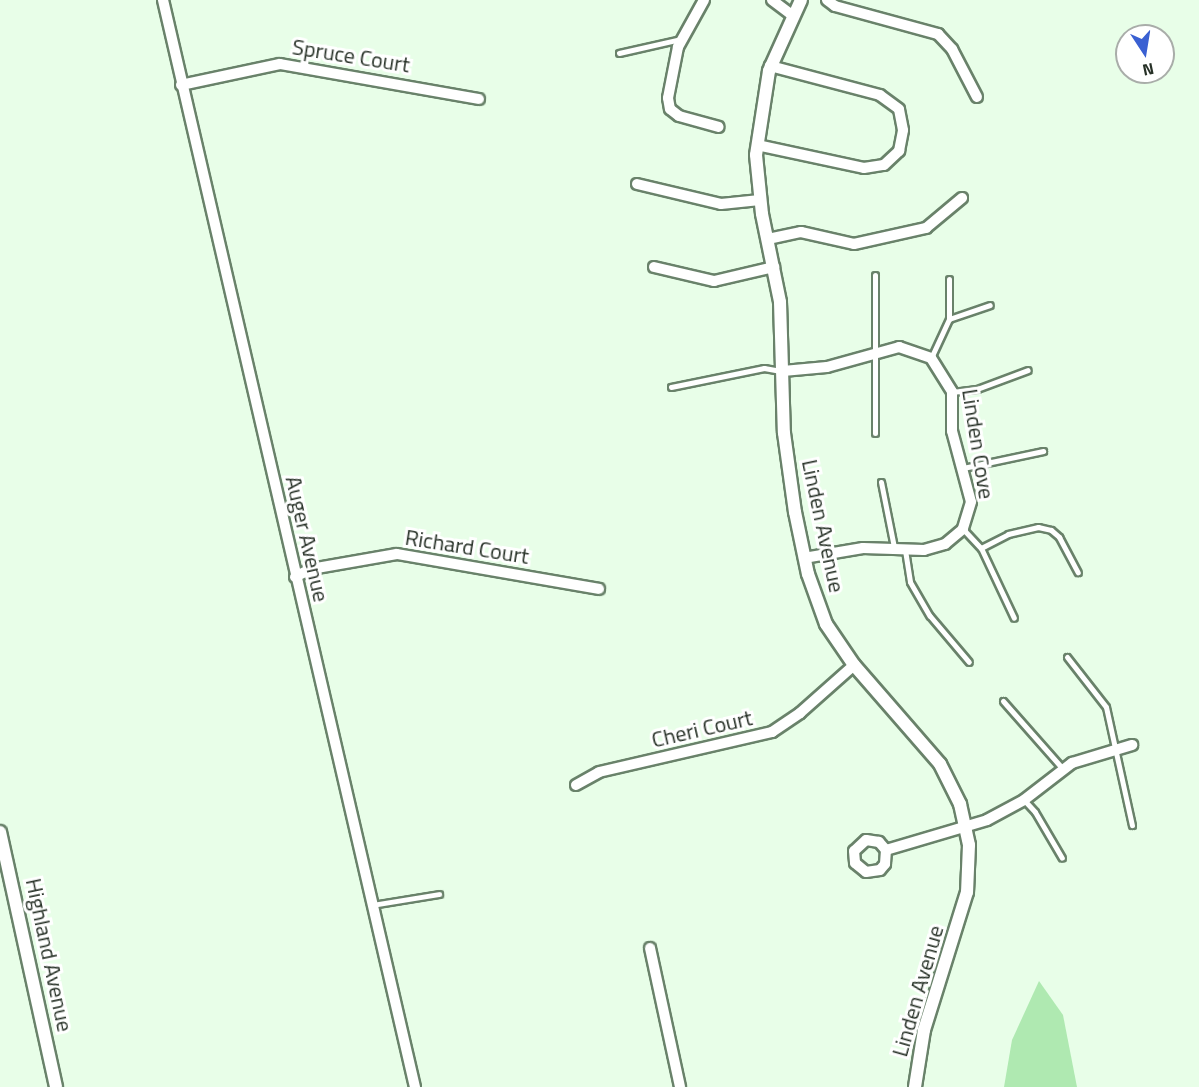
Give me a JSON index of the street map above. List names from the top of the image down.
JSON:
{
  "streets": {
    "street": [
      "Spruce Court",
      "Linden Cove",
      "Linden Avenue",
      "Auger Avenue",
      "Richard Court",
      "Cheri Court",
      "Highland Avenue"
    ]
  },
  "crossings": [
    ["Spruce Court", "Auger Avenue"],
    ["Linden Cove", "Linden Avenue"],
    ["Linden Avenue", "Cheri Court"],
    ["Auger Avenue", "Richard Court"]
  ],
  "north": "bottom"
}
